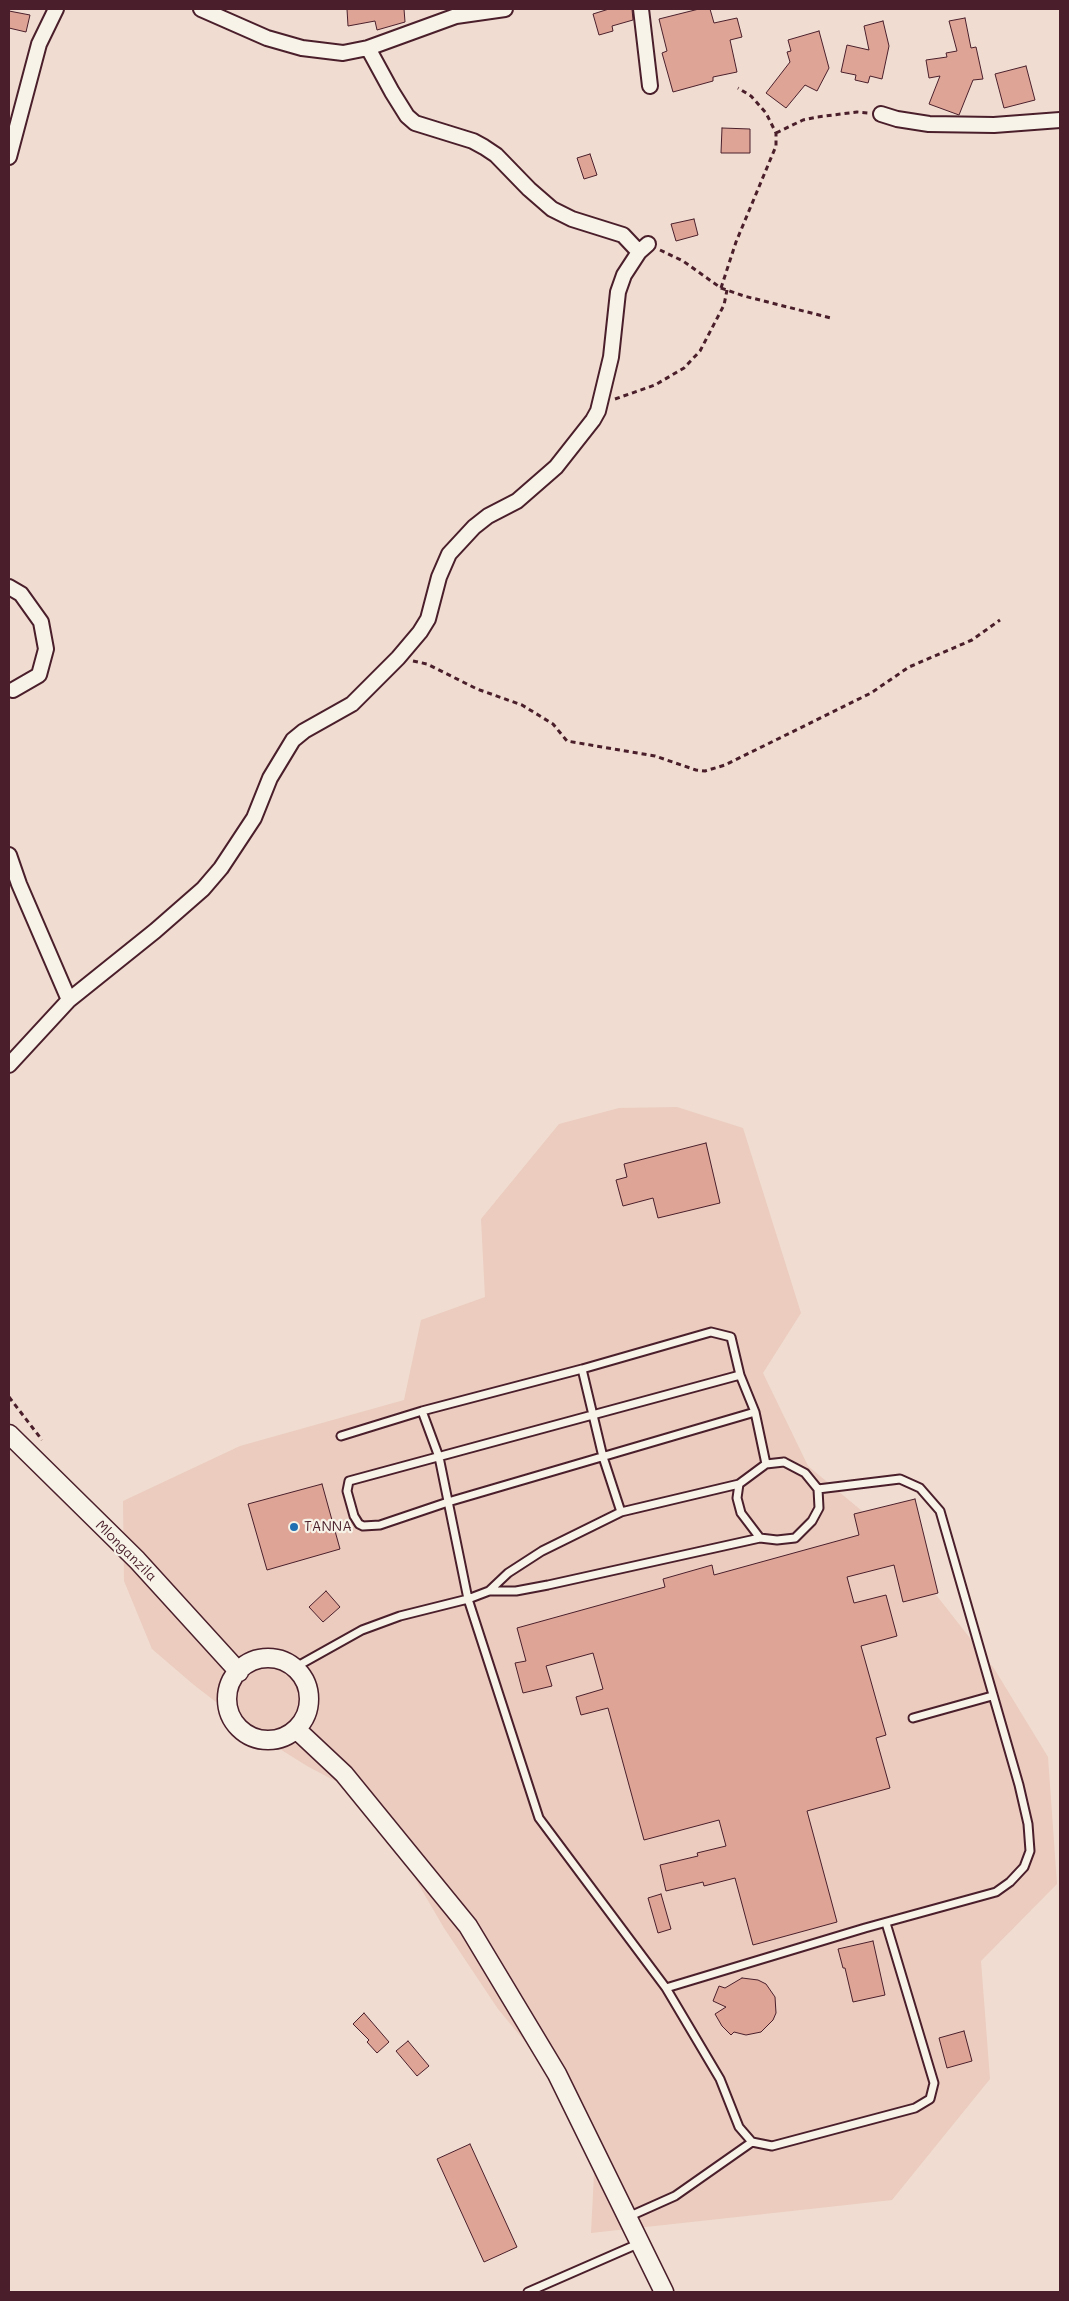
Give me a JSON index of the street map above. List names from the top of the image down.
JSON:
{
  "streets": {
    "street": ["Mlonganzila"]
  },
  "places": ["TANNA"]
}
